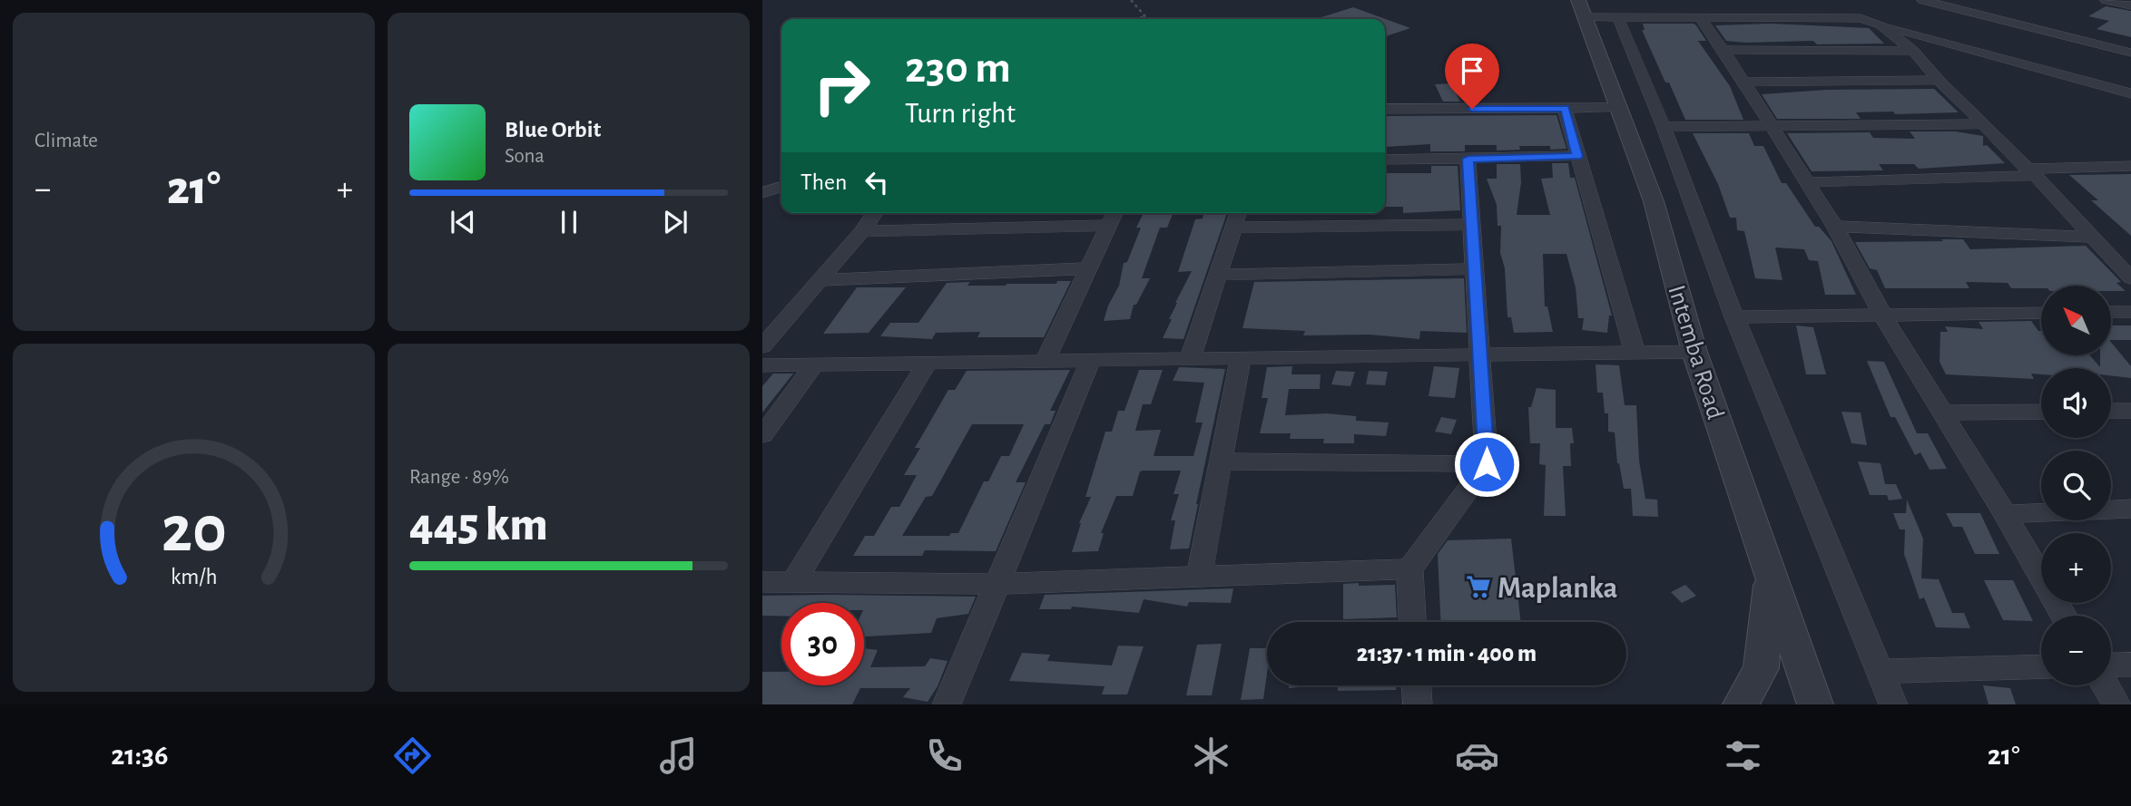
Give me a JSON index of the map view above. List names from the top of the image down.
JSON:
{
  "streets": {
    "street": ["Intemba Road"]
  },
  "places": {
    "supermarket": ["Maplanka"]
  },
  "north": "top left",
  "page": {
    "tile": [
      "Climate",
      ["Range · 89%", "445 km"]
    ],
    "turn": ["230 m", "Turn right"],
    "song": ["Blue Orbit", "Sona"],
    "then": "Then",
    "heat": ["−", "21°", "+"],
    "map_buttons": ["+", "−"],
    "limit": "30",
    "trip": "21:37 · 1 min · 400 m",
    "tabs": ["21:36", "21°"],
    "gauge": ["20", "km/h"]
  }
}
